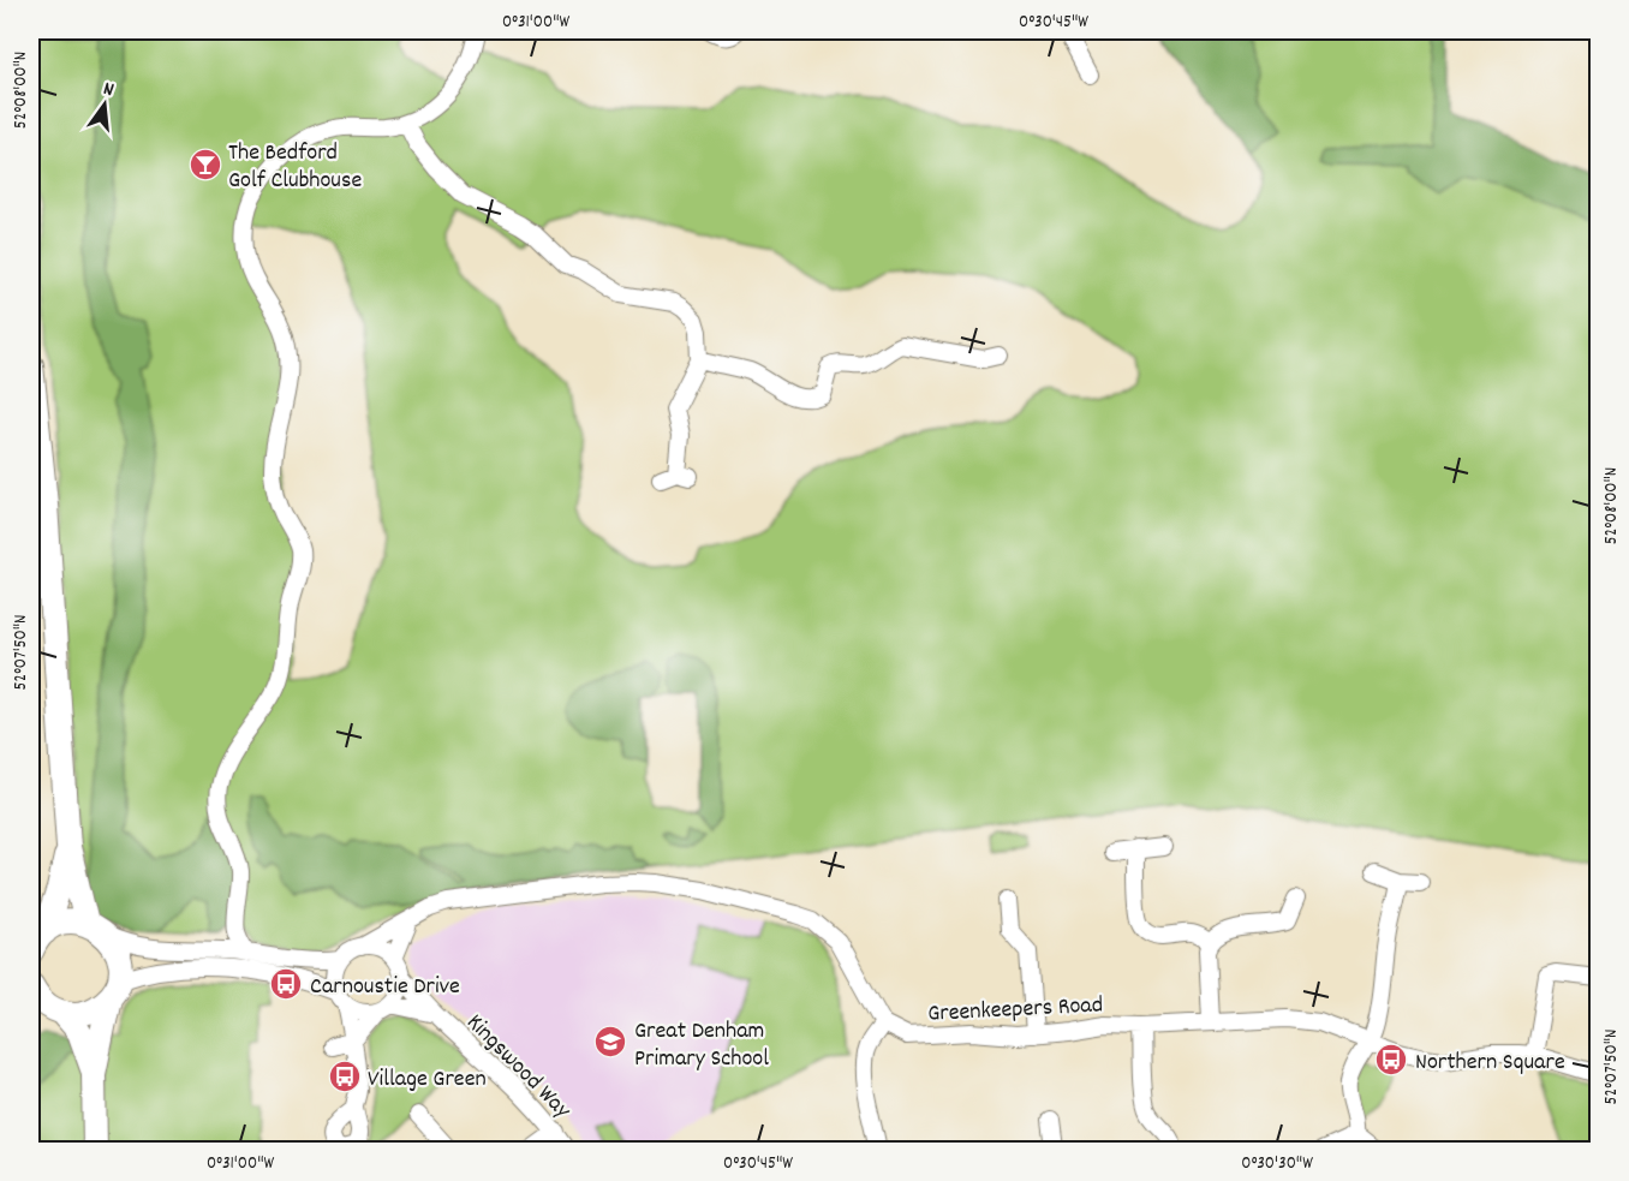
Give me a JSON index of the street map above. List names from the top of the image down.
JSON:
{
  "streets": {
    "street": ["Greenkeepers Road", "Kingswood Way"]
  },
  "places": {
    "bar": ["The Bedford Golf Clubhouse"],
    "bus stop": ["Carnoustie Drive", "Northern Square", "Village Green"],
    "school or university": ["Great Denham Primary School"]
  },
  "north": "top",
  "coordinates": [
    "0°31'00\"W",
    "0°30'45\"W",
    "52°08'00\"N",
    "52°07'50\"N",
    "0°30'30\"W"
  ]
}
